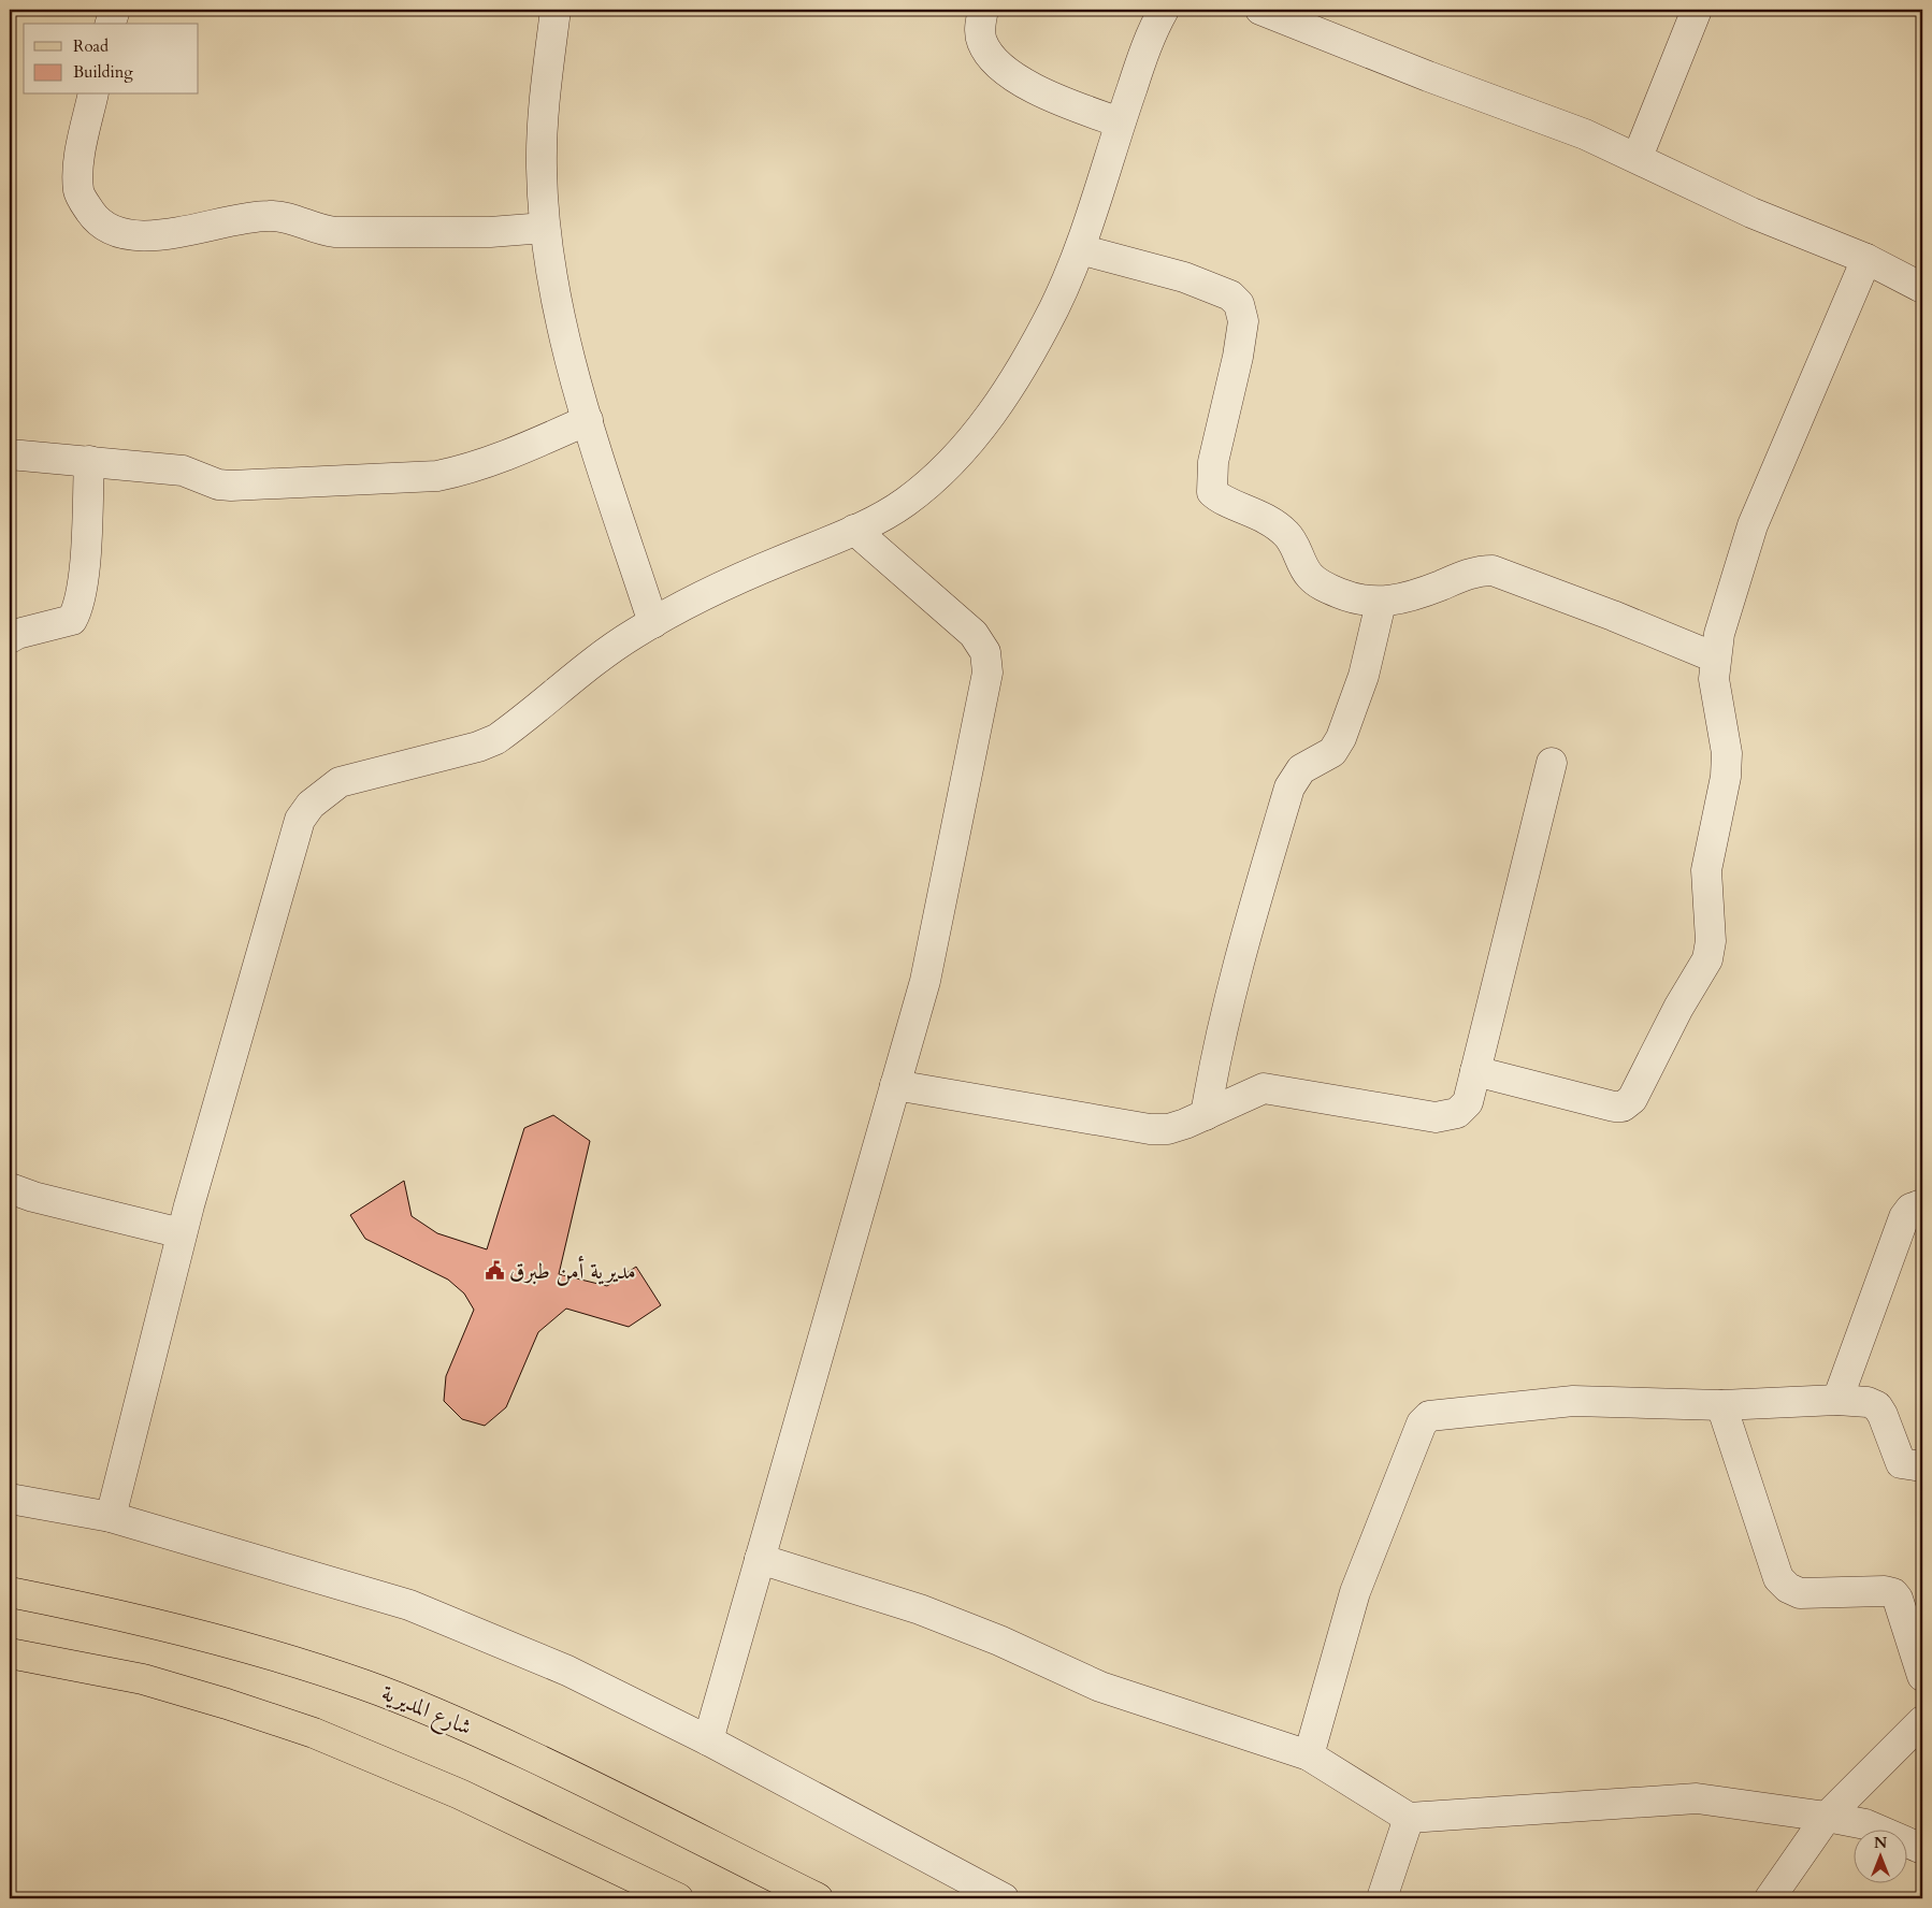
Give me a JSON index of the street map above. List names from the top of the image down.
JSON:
{
  "streets": {
    "main road": ["شارع المديرية"]
  },
  "places": {
    "public building": ["مديرية أمن طبرق"]
  },
  "legend": ["Road", "Building"],
  "north": "top"
}
